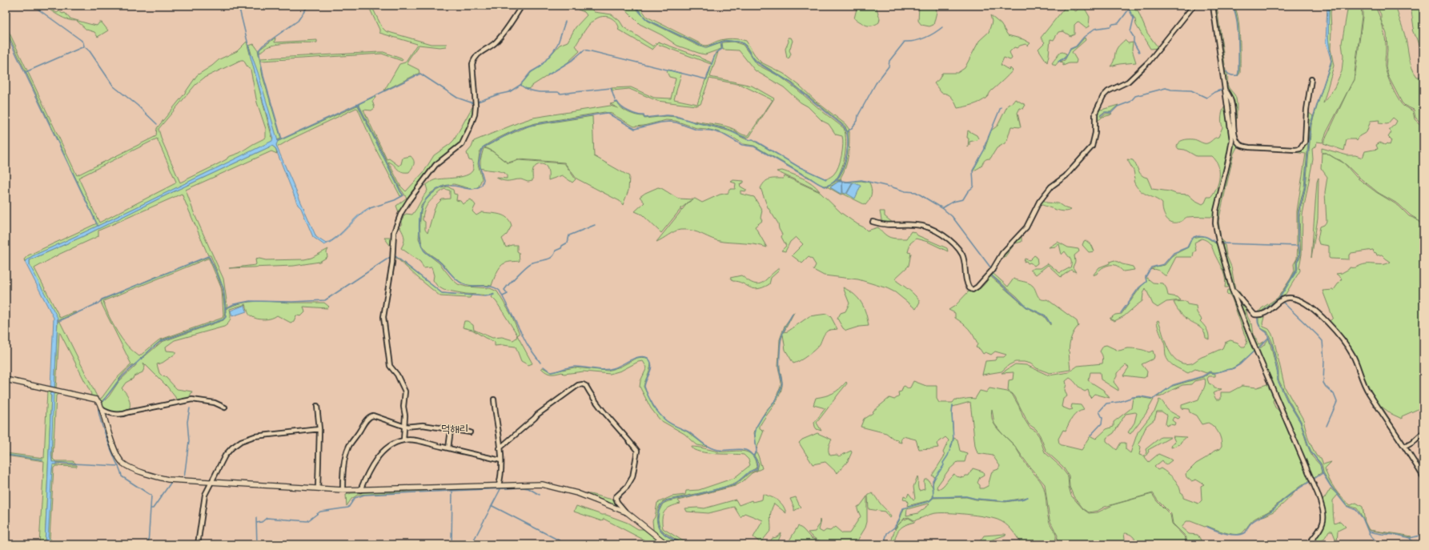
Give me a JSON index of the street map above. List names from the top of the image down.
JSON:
{
  "districts": ["덕해리"]
}
